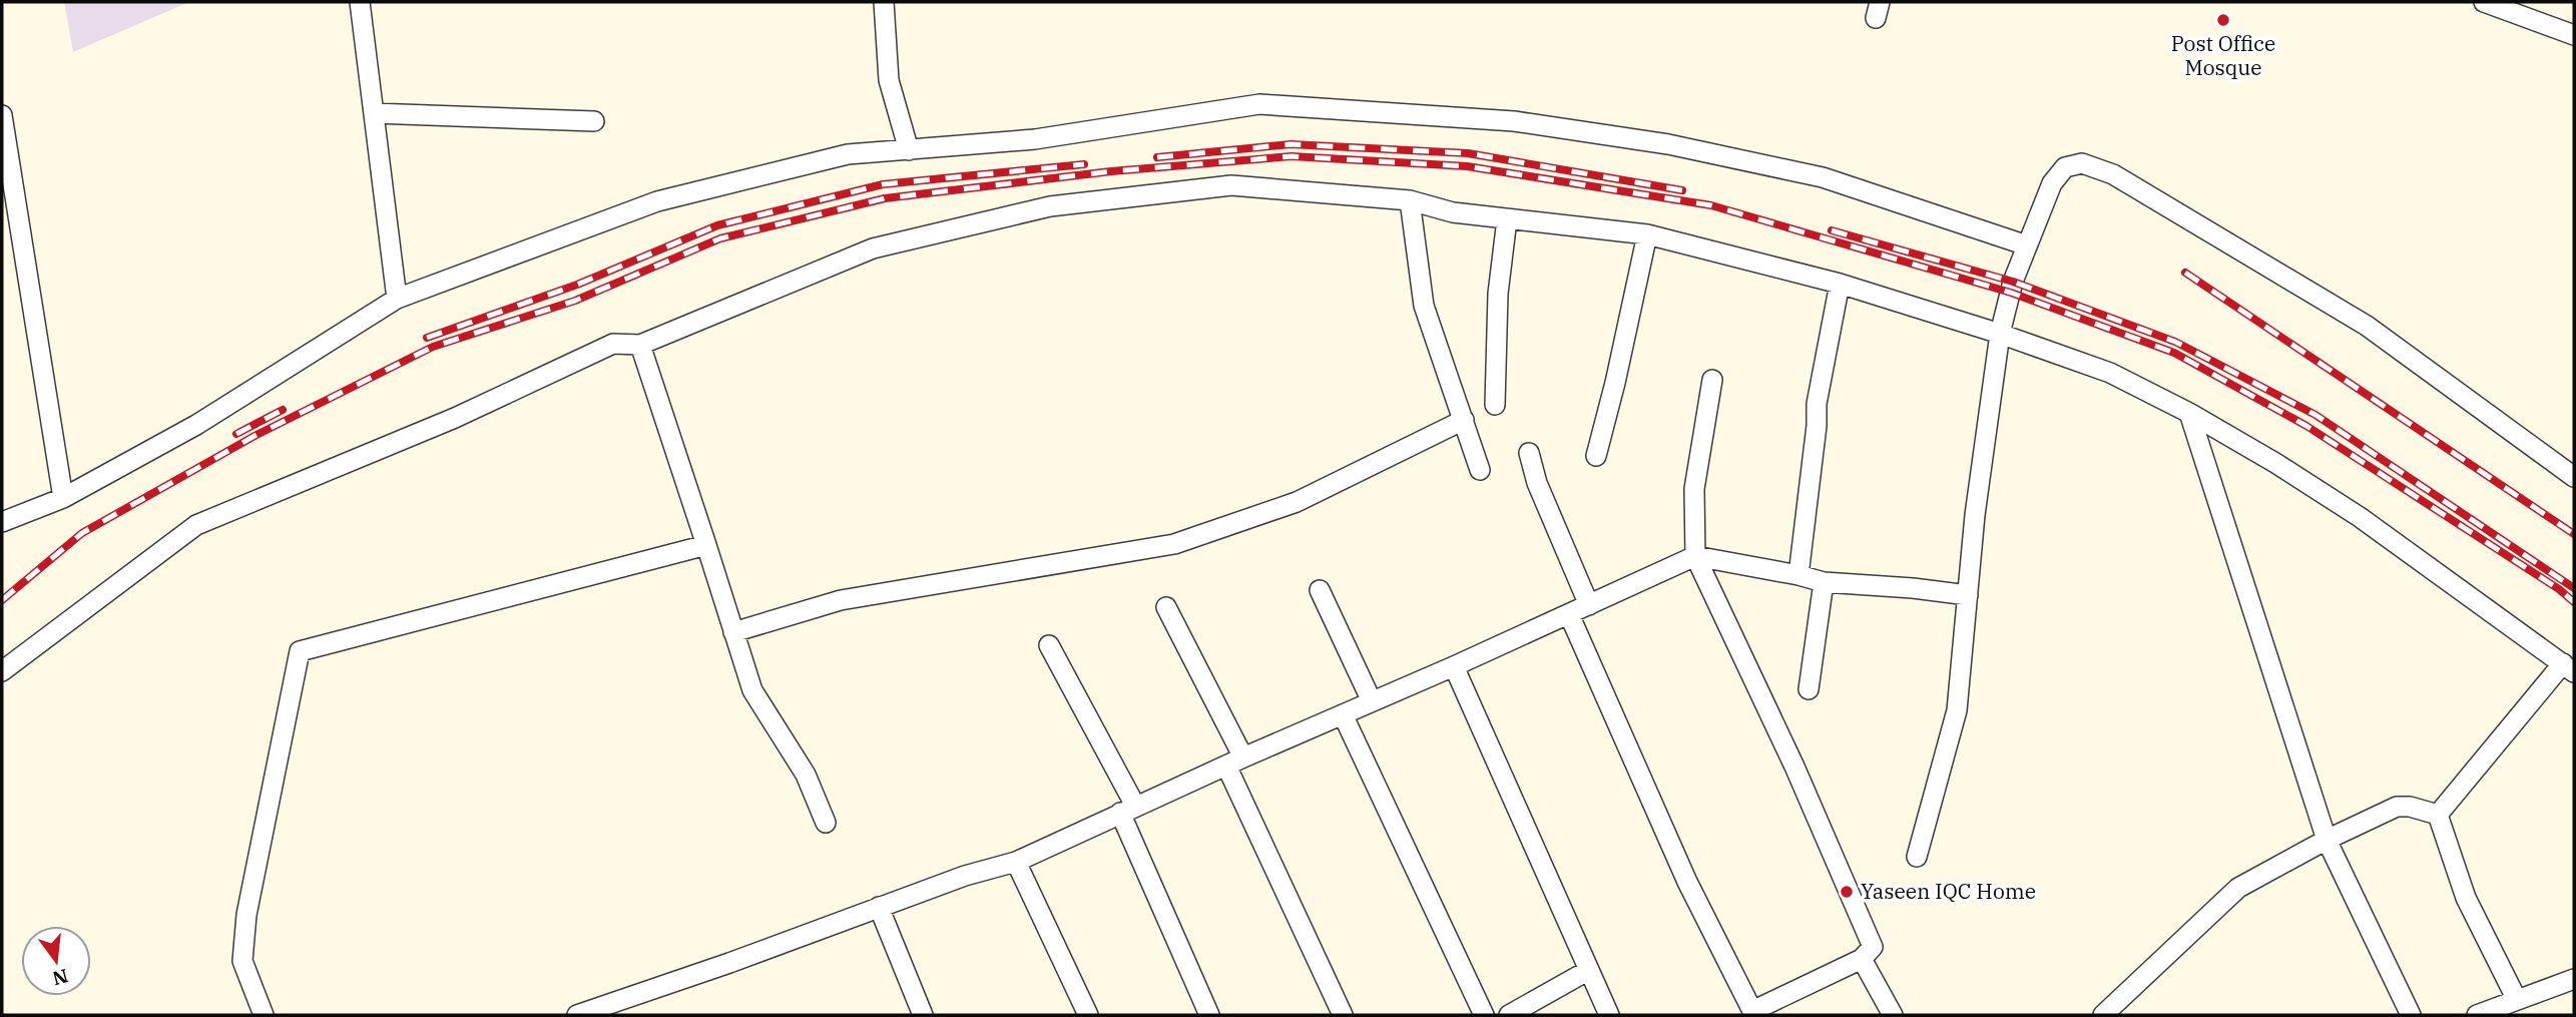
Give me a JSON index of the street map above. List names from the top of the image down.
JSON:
{
  "places": ["Post Office Mosque", "Yaseen IQC Home"],
  "north": "bottom"
}
